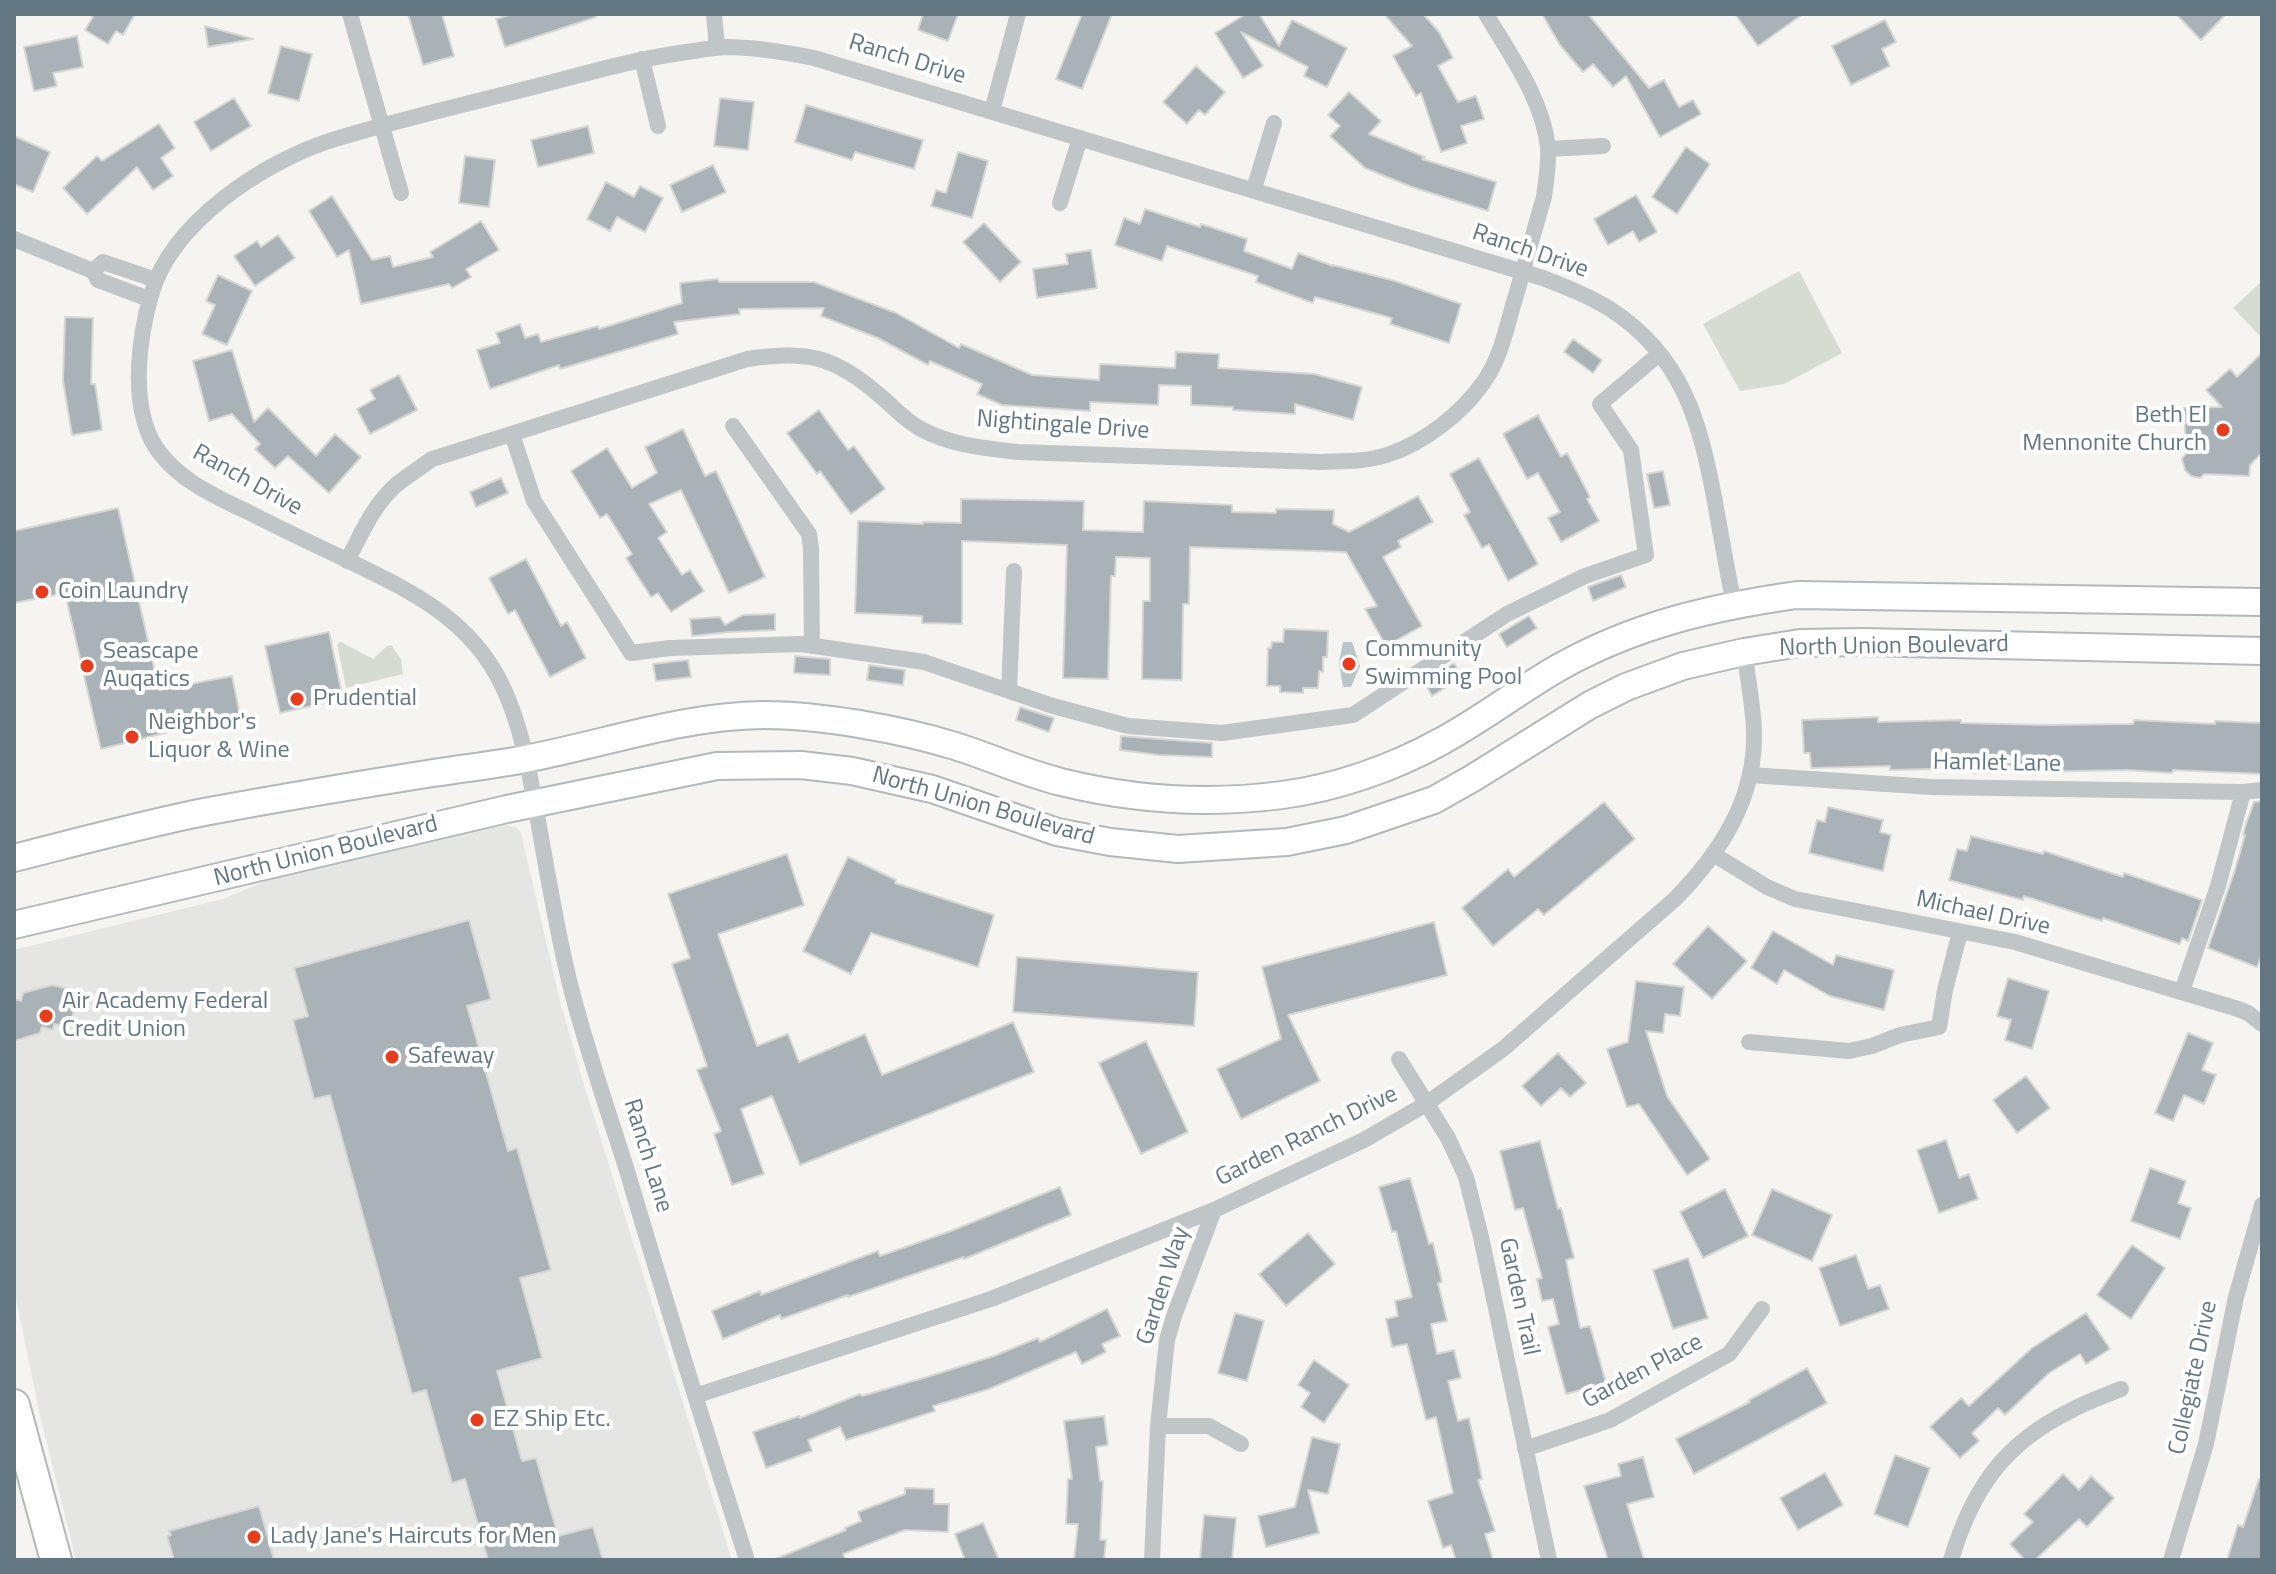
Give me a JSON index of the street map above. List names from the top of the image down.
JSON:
{
  "streets": {
    "main road": ["North Union Boulevard"],
    "street": [
      "Ranch Drive",
      "Nightingale Drive",
      "Hamlet Lane",
      "Michael Drive",
      "Garden Ranch Drive",
      "Ranch Lane",
      "Garden Way",
      "Garden Trail",
      "Garden Place",
      "Collegiate Drive"
    ]
  },
  "crossings": [
    ["Ranch Drive", "Nightingale Drive"],
    ["Ranch Drive", "North Union Boulevard"],
    ["Ranch Drive", "Ranch Lane"],
    ["North Union Boulevard", "Garden Ranch Drive"],
    ["North Union Boulevard", "Ranch Lane"],
    ["Hamlet Lane", "Garden Ranch Drive"],
    ["Michael Drive", "Garden Ranch Drive"],
    ["Garden Ranch Drive", "Ranch Lane"],
    ["Garden Ranch Drive", "Garden Way"],
    ["Garden Ranch Drive", "Garden Trail"],
    ["Garden Trail", "Garden Place"]
  ],
  "places": [
    "Beth El Mennonite Church",
    "Coin Laundry",
    "Community Swimming Pool",
    "Seascape Auqatics",
    "Prudential",
    "Neighbor's Liquor & Wine",
    "Air Academy Federal Credit Union",
    "Safeway",
    "EZ Ship Etc.",
    "Lady Jane's Haircuts for Men"
  ]
}
